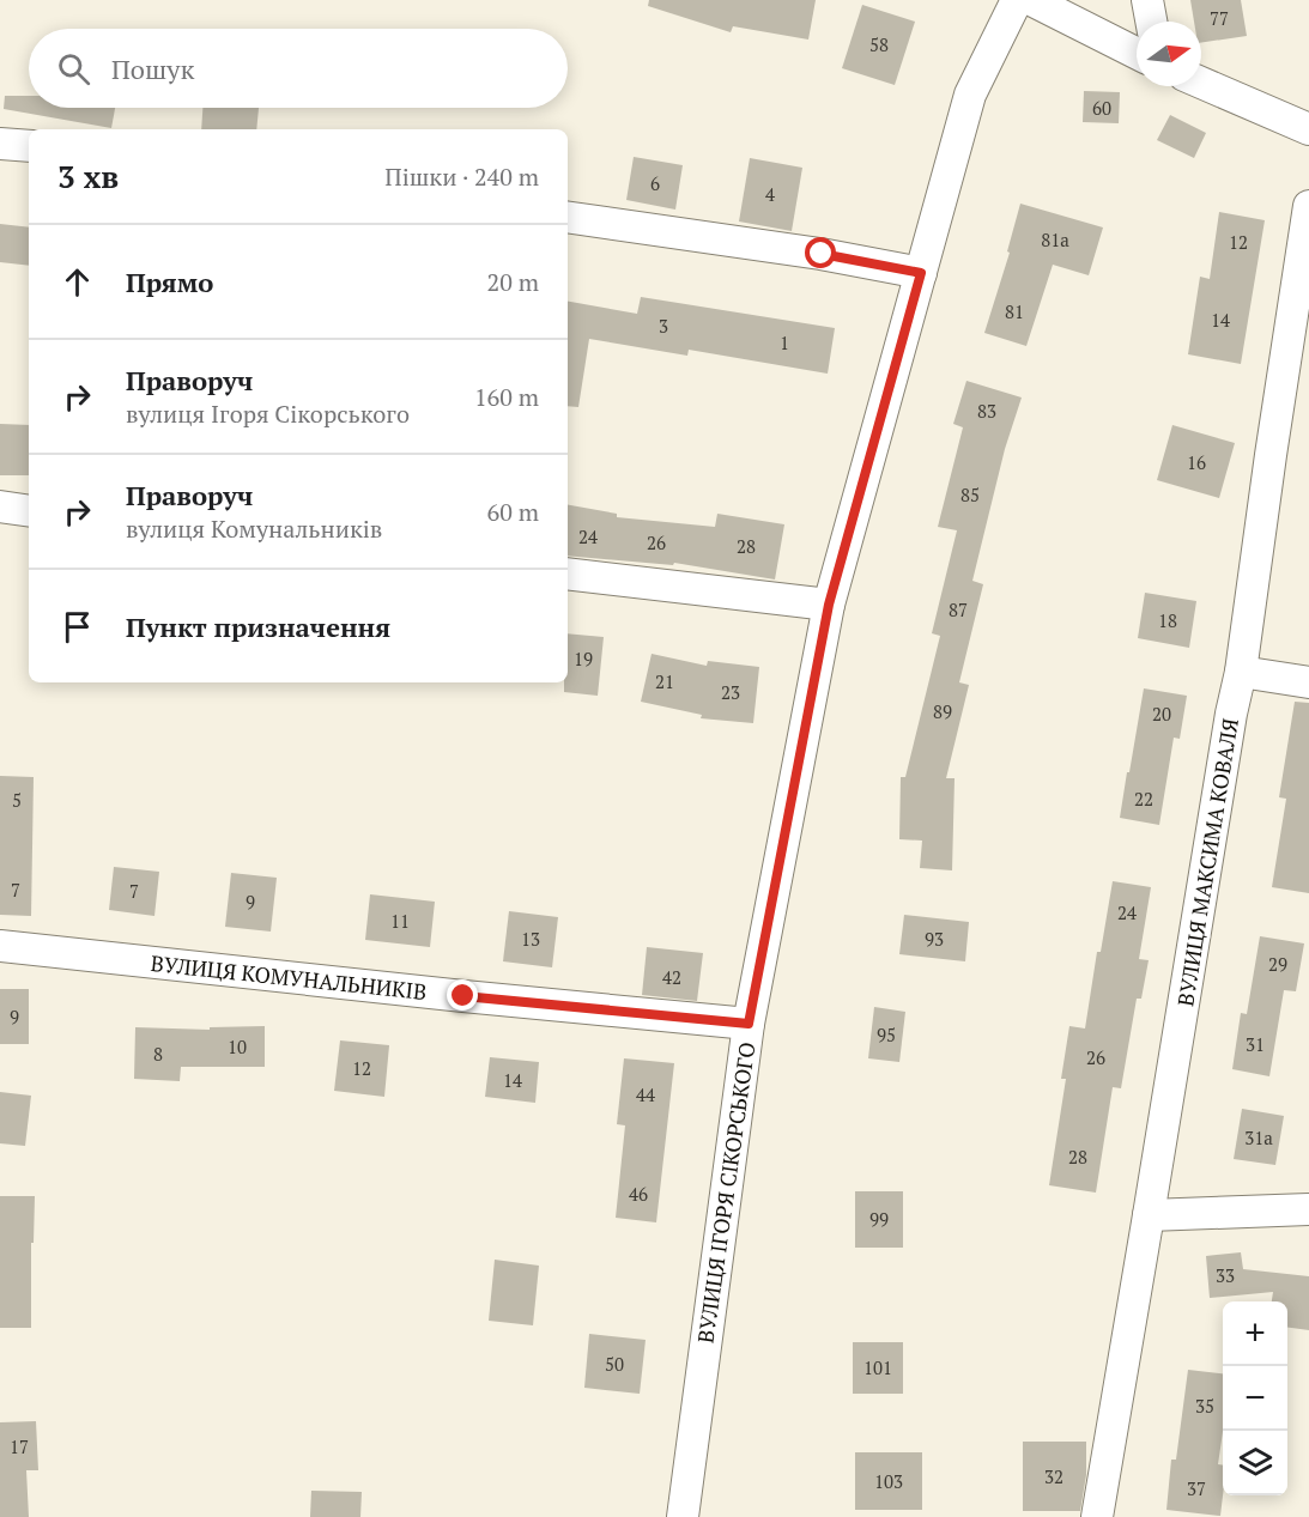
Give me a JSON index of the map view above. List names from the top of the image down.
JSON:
{
  "streets": {
    "street": ["ВУЛИЦЯ МАКСИМА КОВАЛЯ", "ВУЛИЦЯ КОМУНАЛЬНИКІВ", "ВУЛИЦЯ ІГОРЯ СІКОРСЬКОГО"]
  },
  "crossings": [
    ["ВУЛИЦЯ КОМУНАЛЬНИКІВ", "ВУЛИЦЯ ІГОРЯ СІКОРСЬКОГО"]
  ],
  "house_numbers": [
    "77",
    "58",
    "60",
    "6",
    "4",
    "81а",
    "12",
    "81",
    "14",
    "3",
    "1",
    "83",
    "16",
    "85",
    "24",
    "26",
    "28",
    "87",
    "18",
    "19",
    "21",
    "23",
    "89",
    "20",
    "22",
    "5",
    "7",
    "7",
    "9",
    "24",
    "11",
    "13",
    "93",
    "29",
    "42",
    "9",
    "95",
    "31",
    "10",
    "8",
    "26",
    "12",
    "14",
    "44",
    "31а",
    "28",
    "46",
    "99",
    "33",
    "50",
    "101",
    "35",
    "17",
    "32",
    "103",
    "37"
  ],
  "north": "right",
  "page": {
    "search": "Пошук",
    "heading": ["3 хв", "Пішки · 240 m"],
    "list": [
      ["Прямо", "20 m"],
      ["Праворуч", "вулиця Ігоря Сікорського", "160 m"],
      ["Праворуч", "вулиця Комунальників", "60 m"],
      "Пункт призначення"
    ],
    "map_buttons": ["+", "−"]
  }
}
